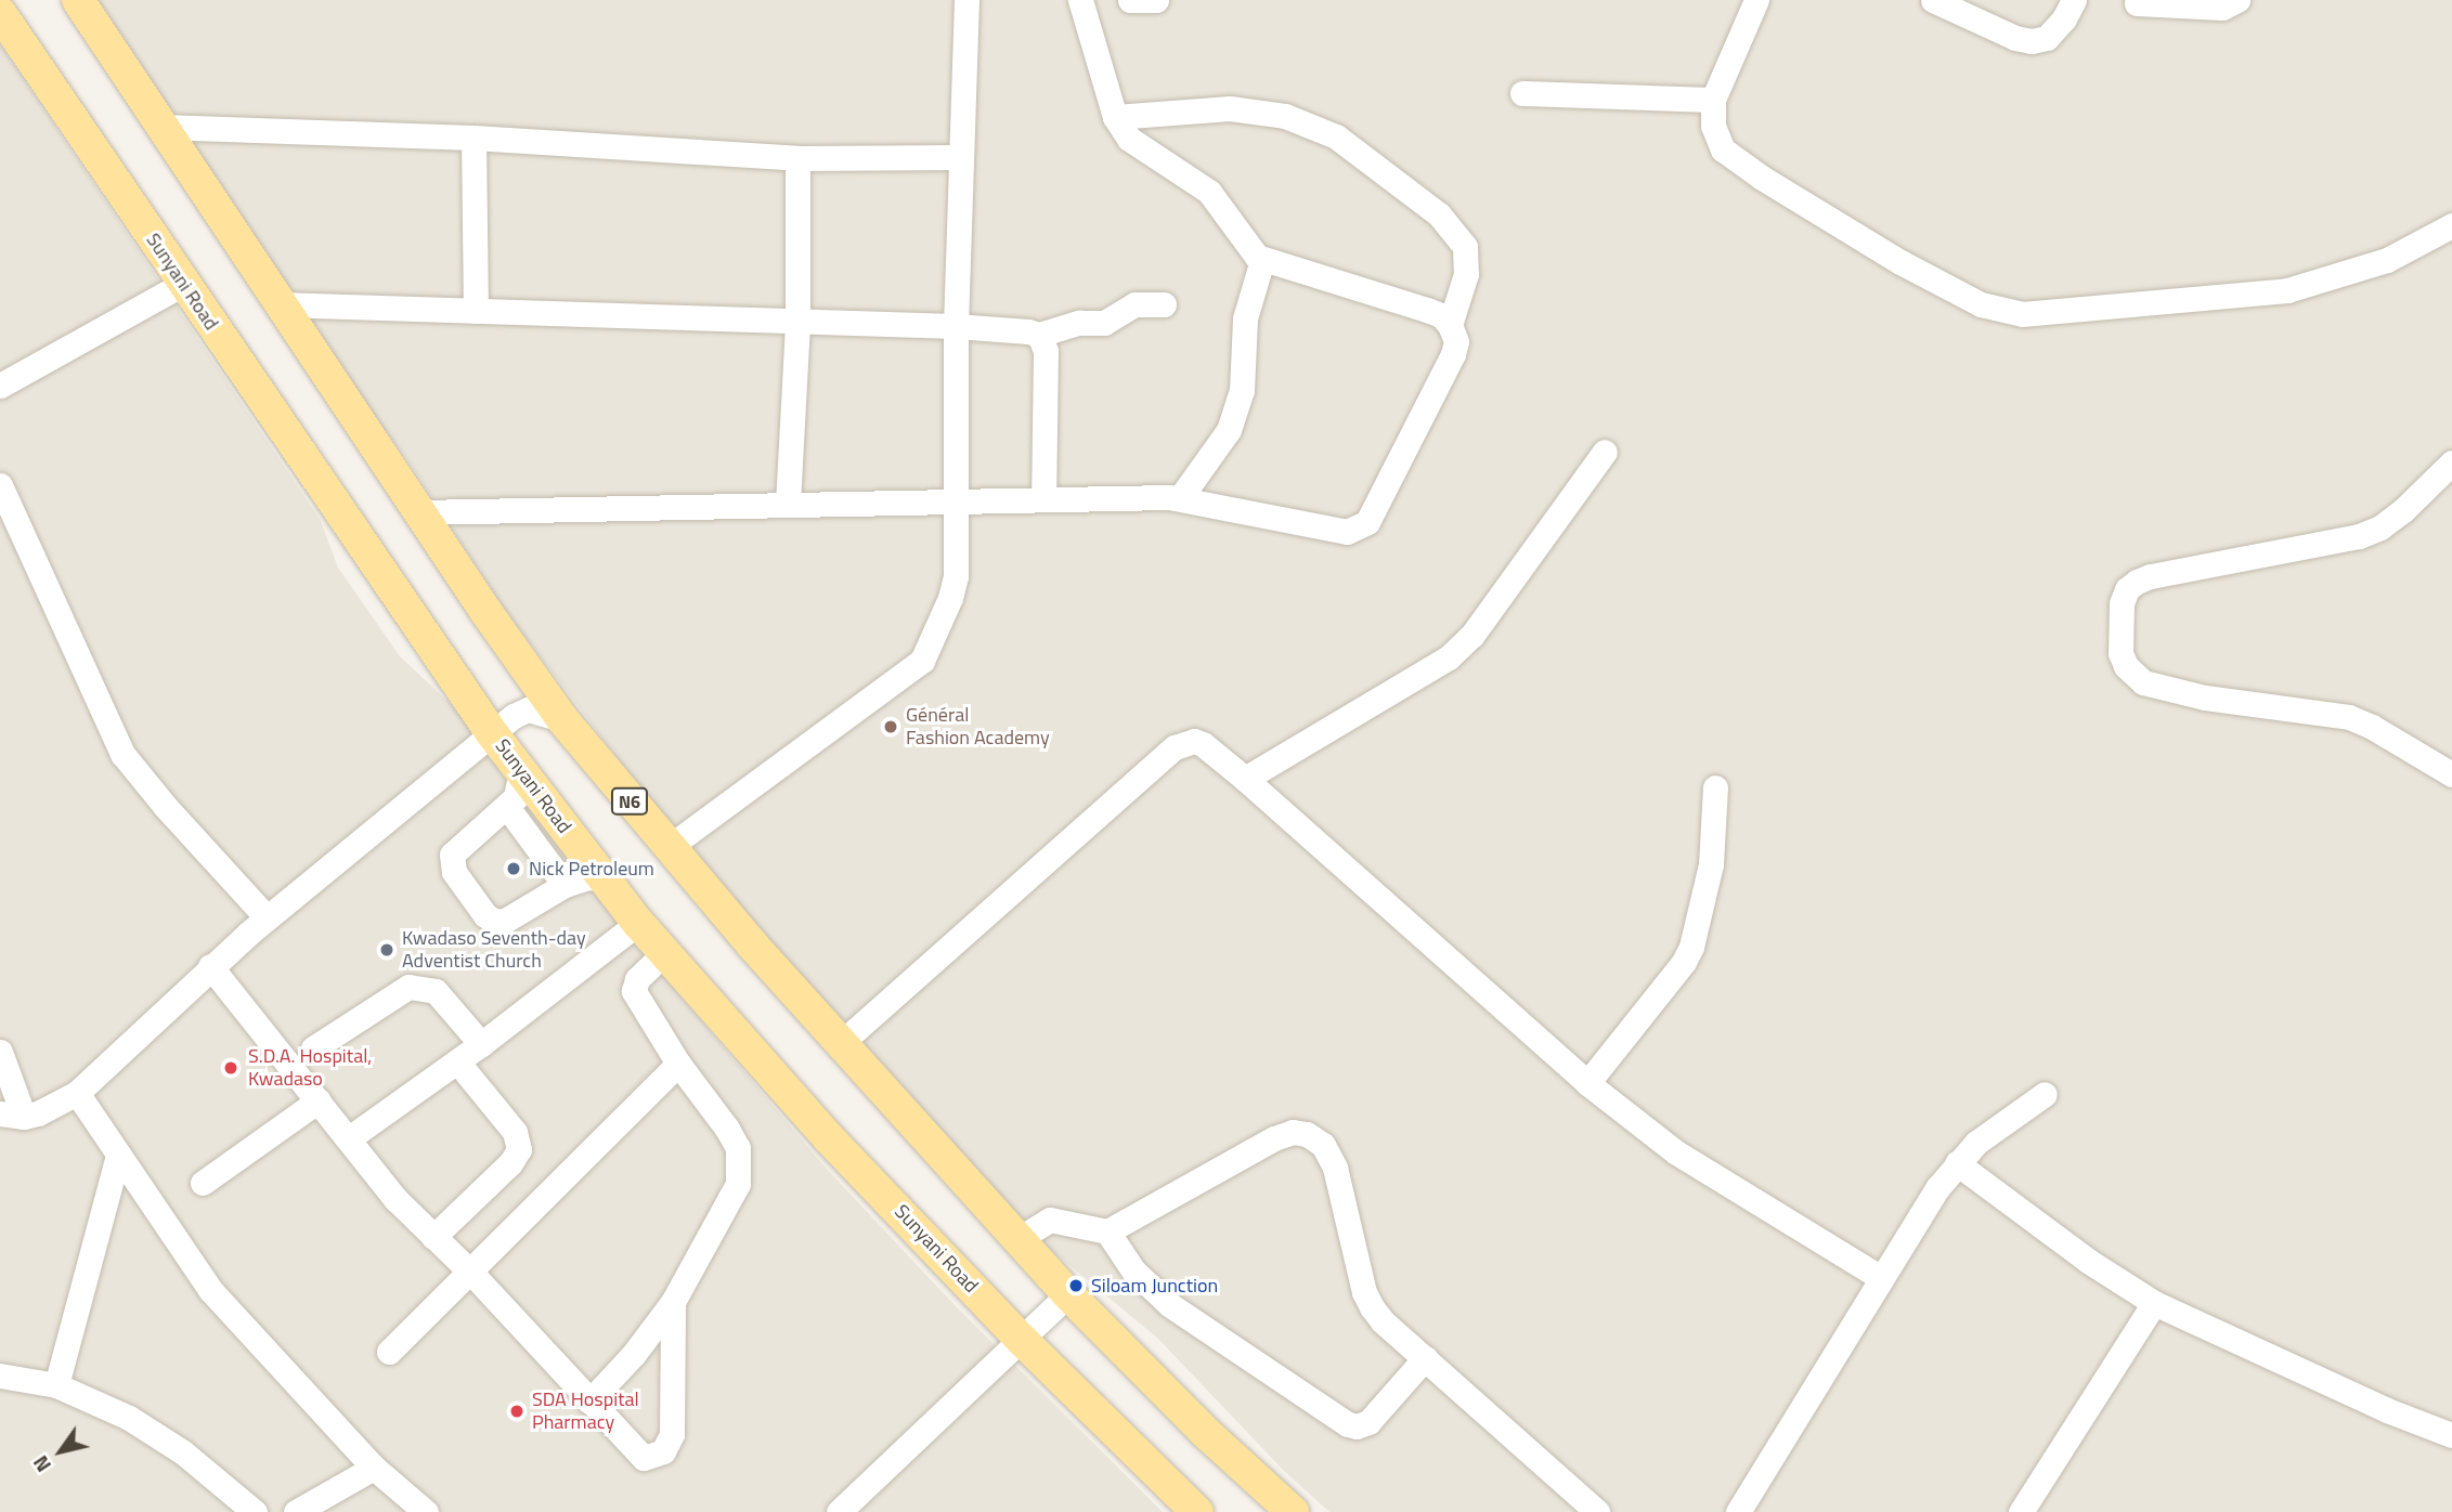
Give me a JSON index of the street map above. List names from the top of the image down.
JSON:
{
  "streets": {
    "main road": ["Sunyani Road", "N6"]
  },
  "places": [
    "Général Fashion Academy",
    "Nick Petroleum",
    "Kwadaso Seventh-day Adventist Church",
    "S.D.A. Hospital, Kwadaso",
    "Siloam Junction",
    "SDA Hospital Pharmacy"
  ],
  "north": "bottom left"
}
